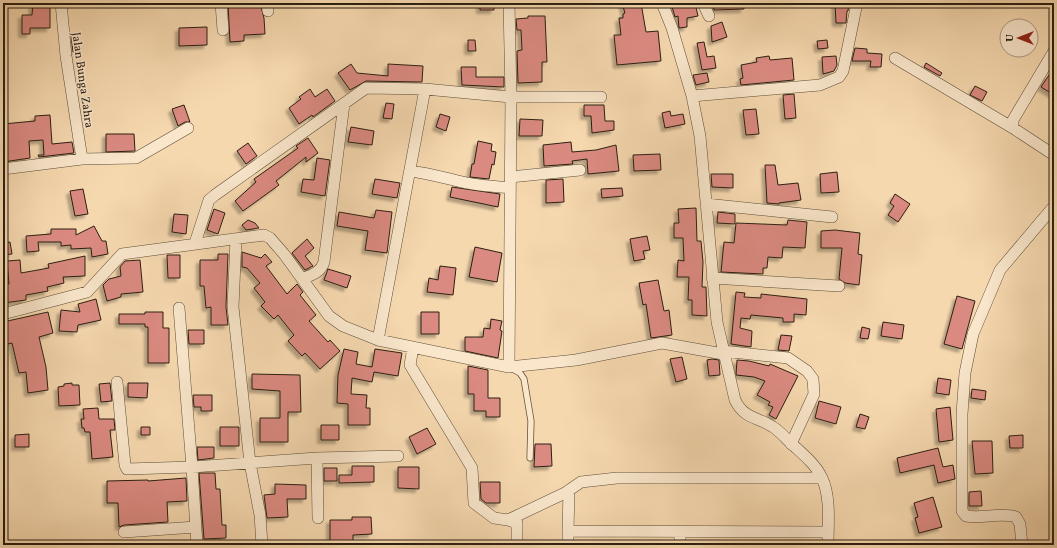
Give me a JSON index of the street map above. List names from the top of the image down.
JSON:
{
  "streets": {
    "street": ["Jalan Bunga Zahra"]
  },
  "north": "left"
}
